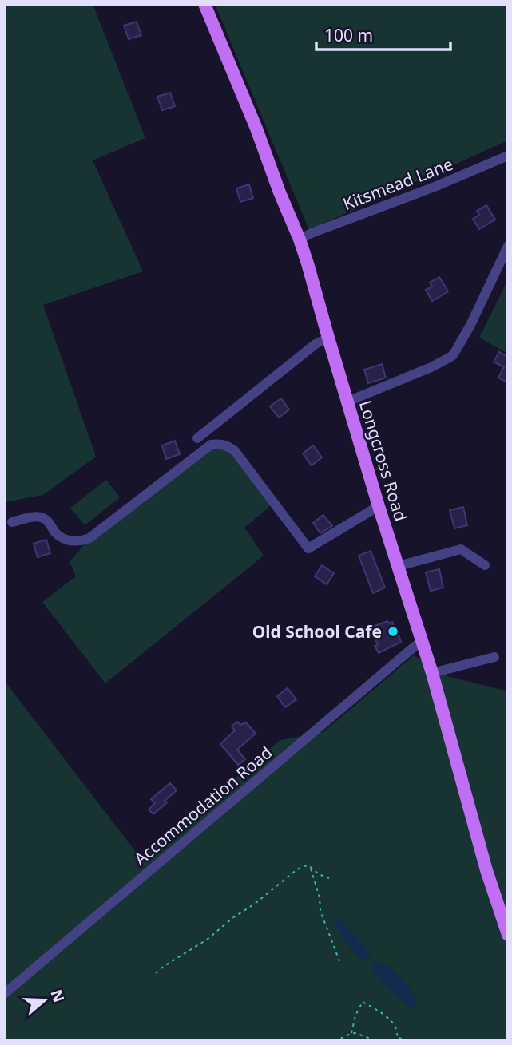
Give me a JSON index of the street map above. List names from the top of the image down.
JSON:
{
  "streets": {
    "main road": ["Longcross Road"],
    "street": ["Kitsmead Lane", "Accommodation Road"]
  },
  "crossings": [
    ["Kitsmead Lane", "Longcross Road"],
    ["Longcross Road", "Accommodation Road"]
  ],
  "places": ["Old School Cafe"],
  "scale_bar": "100 m",
  "north": "right"
}
